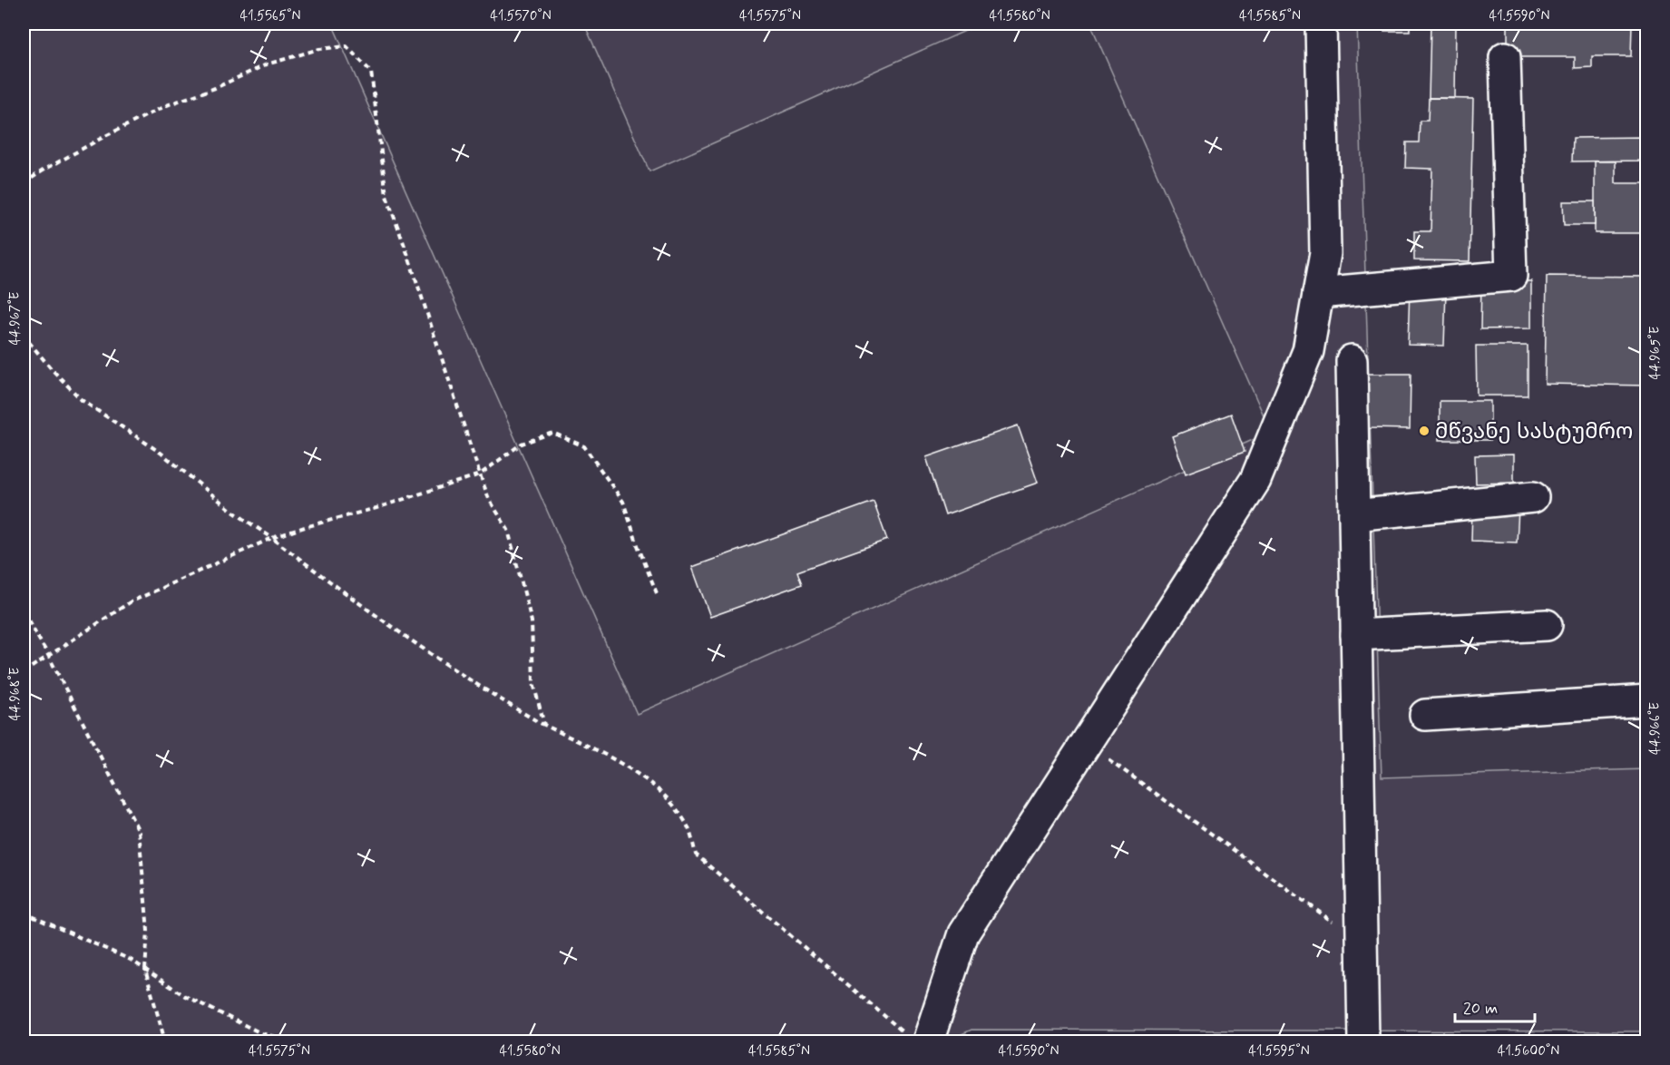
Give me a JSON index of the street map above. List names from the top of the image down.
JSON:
{
  "places": ["მწვანე სასტუმრო"],
  "scale_bar": "20 m",
  "coordinates": [
    "41.5565°N",
    "41.5570°N",
    "41.5575°N",
    "41.5580°N",
    "41.5585°N",
    "41.5590°N",
    "44.967°E",
    "44.965°E",
    "44.968°E",
    "44.966°E",
    "41.5595°N",
    "41.5600°N"
  ]
}
